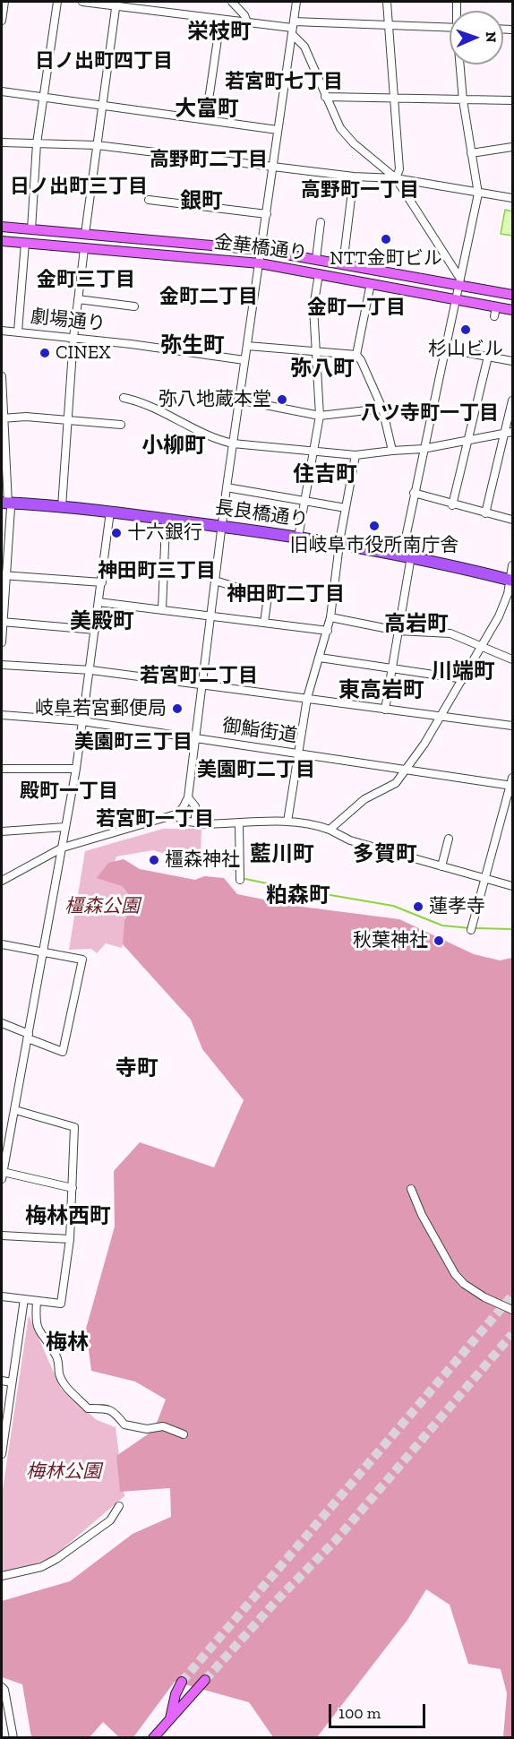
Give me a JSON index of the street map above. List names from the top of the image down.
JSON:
{
  "streets": {
    "highway": ["長良橋通り"],
    "main road": ["金華橋通り"],
    "street": ["劇場通り", "御鮨街道"]
  },
  "districts": [
    "栄枝町",
    "日ノ出町四丁目",
    "若宮町七丁目",
    "大富町",
    "高野町二丁目",
    "日ノ出町三丁目",
    "高野町一丁目",
    "銀町",
    "金町三丁目",
    "金町二丁目",
    "金町一丁目",
    "弥生町",
    "弥八町",
    "八ツ寺町一丁目",
    "小柳町",
    "住吉町",
    "神田町三丁目",
    "神田町二丁目",
    "美殿町",
    "高岩町",
    "川端町",
    "若宮町二丁目",
    "東高岩町",
    "美園町三丁目",
    "美園町二丁目",
    "殿町一丁目",
    "若宮町一丁目",
    "藍川町",
    "多賀町",
    "粕森町",
    "寺町",
    "梅林西町",
    "梅林"
  ],
  "parks": ["橿森公園", "梅林公園"],
  "places": [
    "NTT金町ビル",
    "杉山ビル",
    "CINEX",
    "弥八地蔵本堂",
    "旧岐阜市役所南庁舎",
    "十六銀行",
    "岐阜若宮郵便局",
    "橿森神社",
    "蓮孝寺",
    "秋葉神社"
  ],
  "scale_bar": "100 m",
  "north": "right"
}
